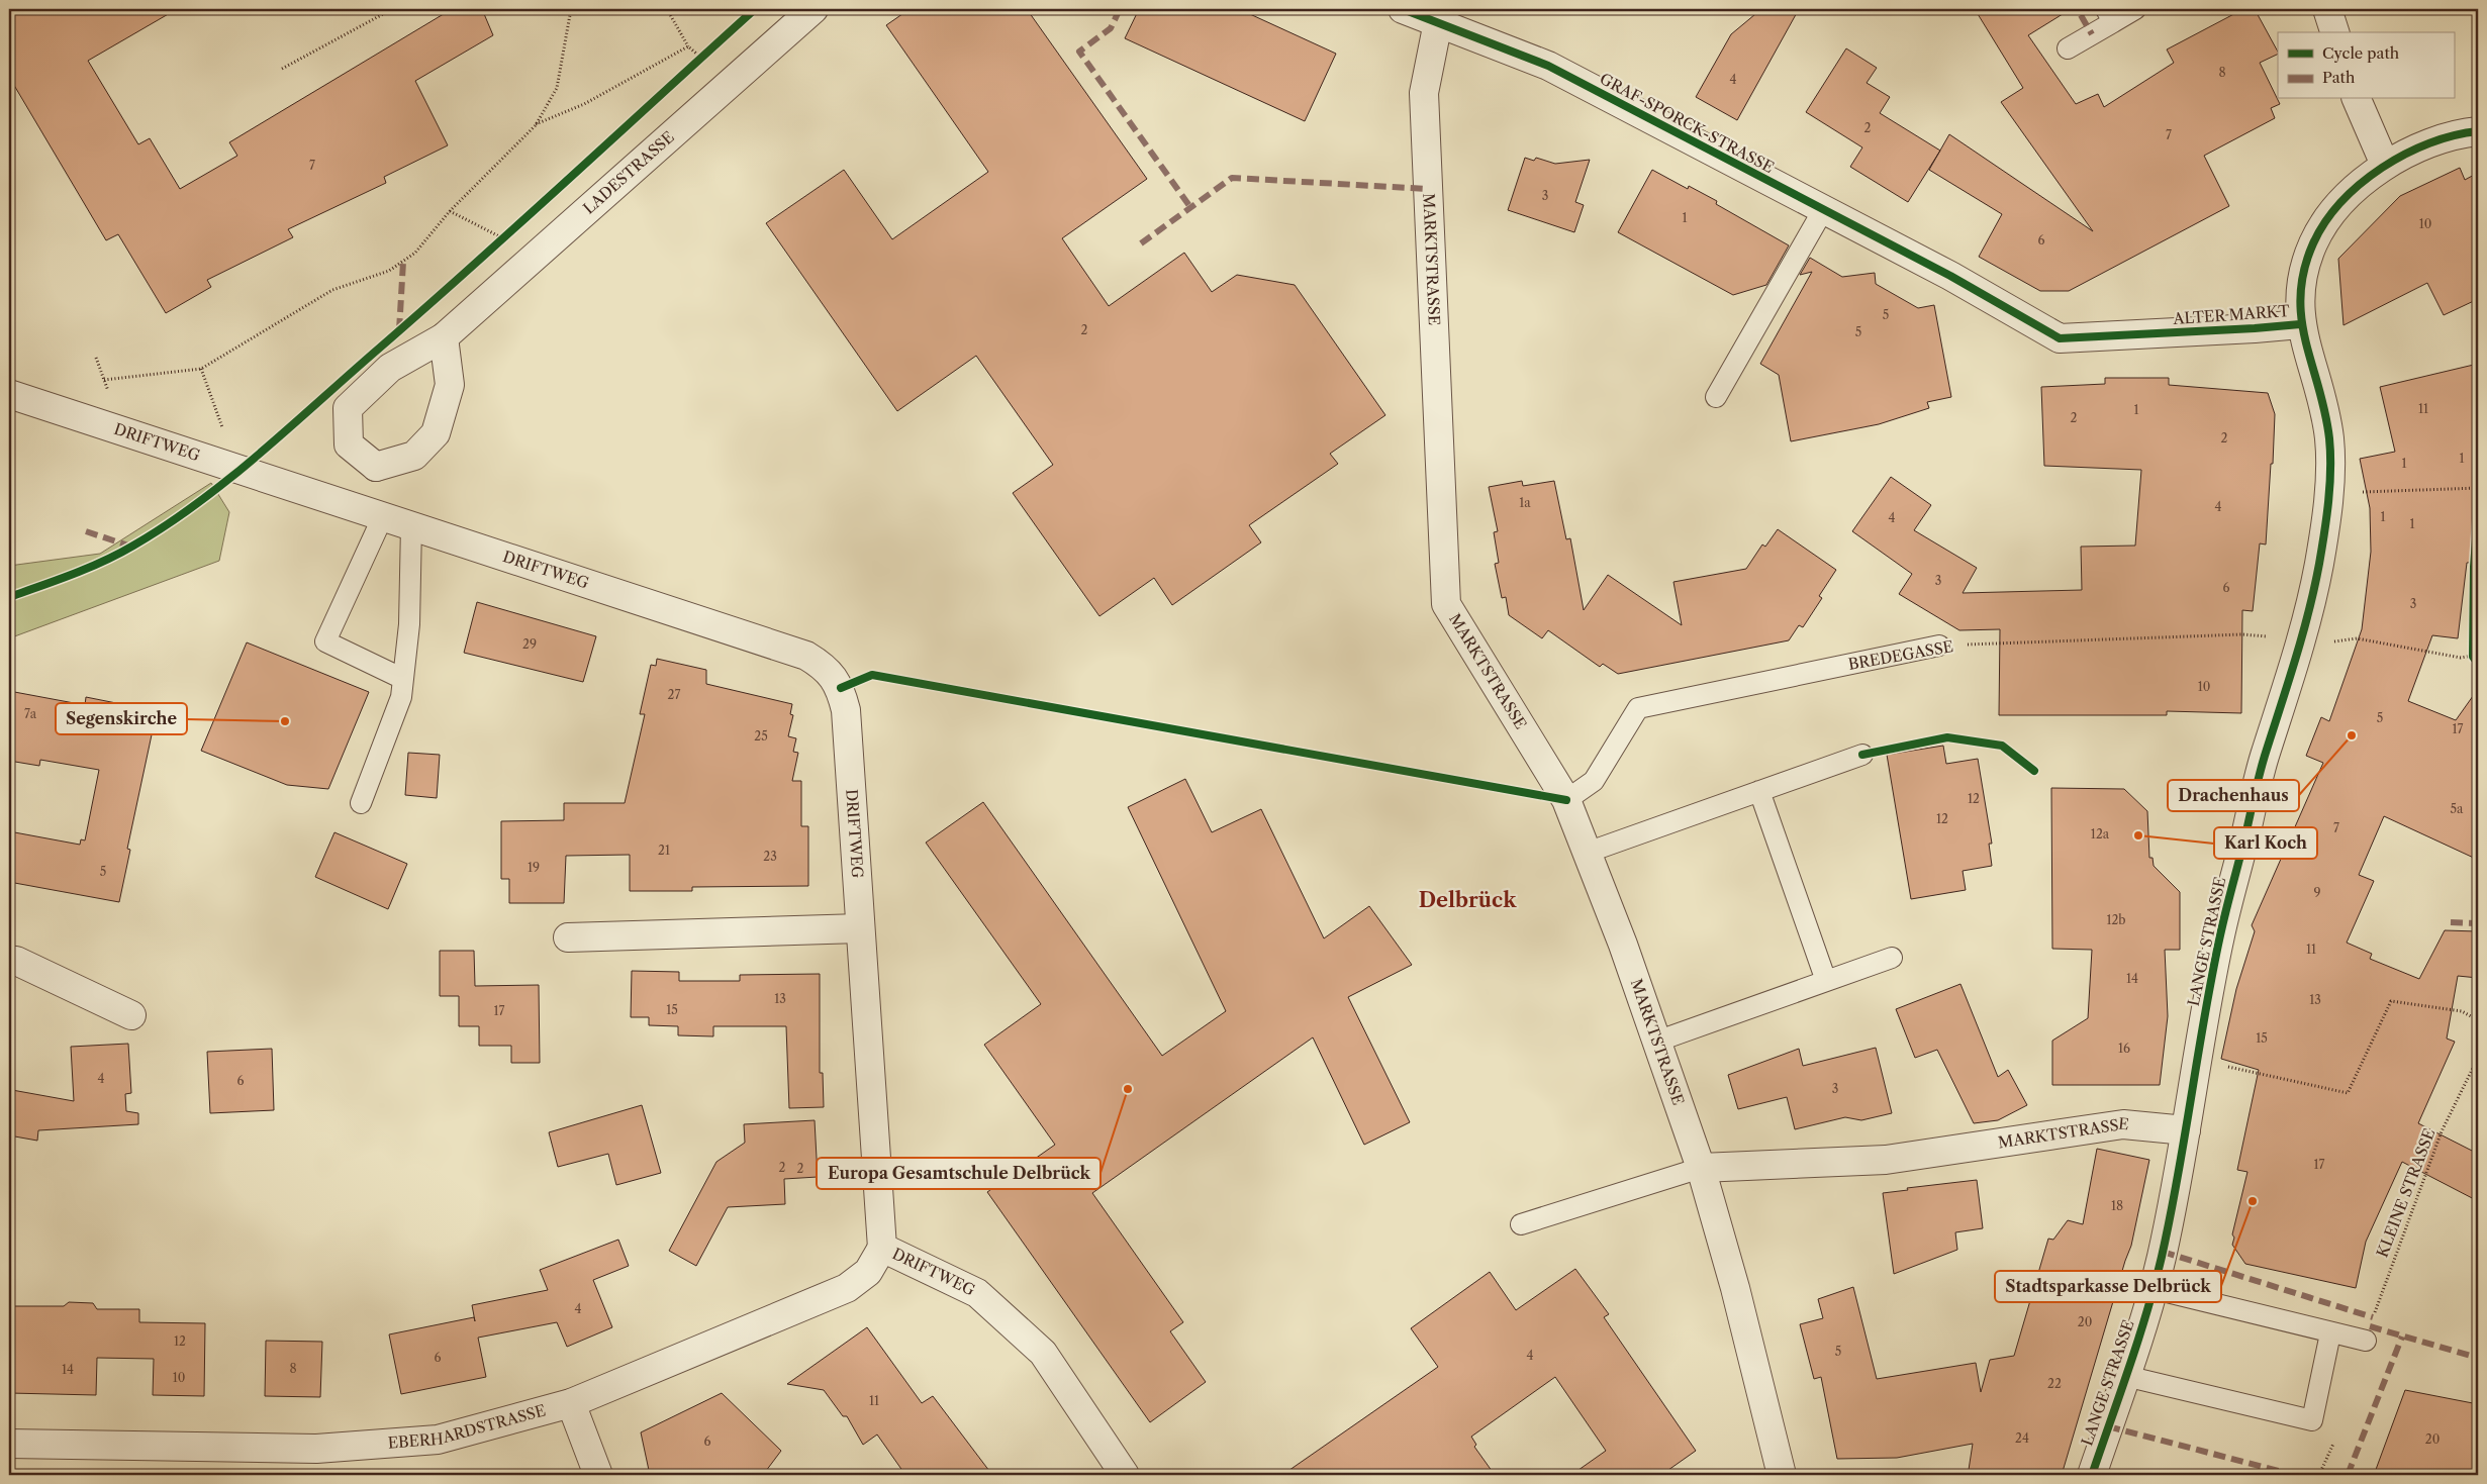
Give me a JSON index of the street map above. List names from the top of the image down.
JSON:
{
  "streets": {
    "street": [
      "GRAF-SPORCK-STRASSE",
      "LADESTRASSE",
      "MARKTSTRASSE",
      "ALTER MARKT",
      "DRIFTWEG",
      "LANGE STRASSE",
      "EBERHARDSTRASSE"
    ],
    "lane": ["BREDEGASSE"],
    "path": ["KLEINE STRASSE"]
  },
  "crossings": [
    ["GRAF-SPORCK-STRASSE", "MARKTSTRASSE"],
    ["GRAF-SPORCK-STRASSE", "ALTER MARKT"],
    ["MARKTSTRASSE", "BREDEGASSE"],
    ["MARKTSTRASSE", "LANGE STRASSE"],
    ["ALTER MARKT", "LANGE STRASSE"],
    ["DRIFTWEG", "EBERHARDSTRASSE"]
  ],
  "districts": ["Delbrück"],
  "places": [
    "Segenskirche",
    "Drachenhaus",
    "Karl Koch",
    "Europa Gesamtschule Delbrück",
    "Stadtsparkasse Delbrück"
  ],
  "house_numbers": [
    "8",
    "4",
    "2",
    "7",
    "7",
    "3",
    "1",
    "10",
    "6",
    "5",
    "2",
    "5",
    "11",
    "1",
    "2",
    "2",
    "1",
    "1",
    "1a",
    "4",
    "1",
    "4",
    "1",
    "3",
    "6",
    "3",
    "29",
    "10",
    "27",
    "7a",
    "5",
    "17",
    "25",
    "12",
    "5a",
    "12",
    "7",
    "12a",
    "21",
    "23",
    "19",
    "5",
    "9",
    "12b",
    "11",
    "14",
    "13",
    "13",
    "15",
    "17",
    "15",
    "16",
    "4",
    "6",
    "3",
    "17",
    "2",
    "2",
    "18",
    "4",
    "20",
    "12",
    "5",
    "4",
    "6",
    "8",
    "14",
    "10",
    "22",
    "11",
    "24",
    "20",
    "6"
  ],
  "legend": ["Cycle path", "Path"]
}
